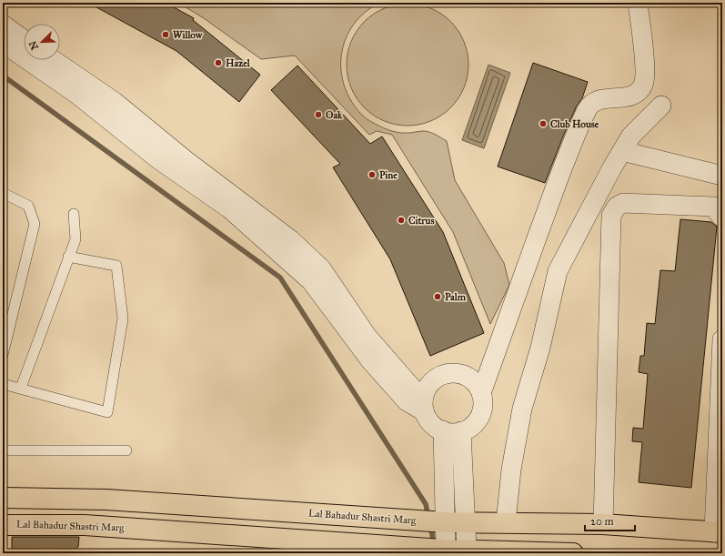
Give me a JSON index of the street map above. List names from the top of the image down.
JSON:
{
  "streets": {
    "main road": ["Lal Bahadur Shastri Marg"]
  },
  "places": [
    "Willow",
    "Hazel",
    "Oak",
    "Club House",
    "Pine",
    "Citrus",
    "Palm"
  ],
  "scale_bar": "20 m",
  "north": "bottom left"
}
